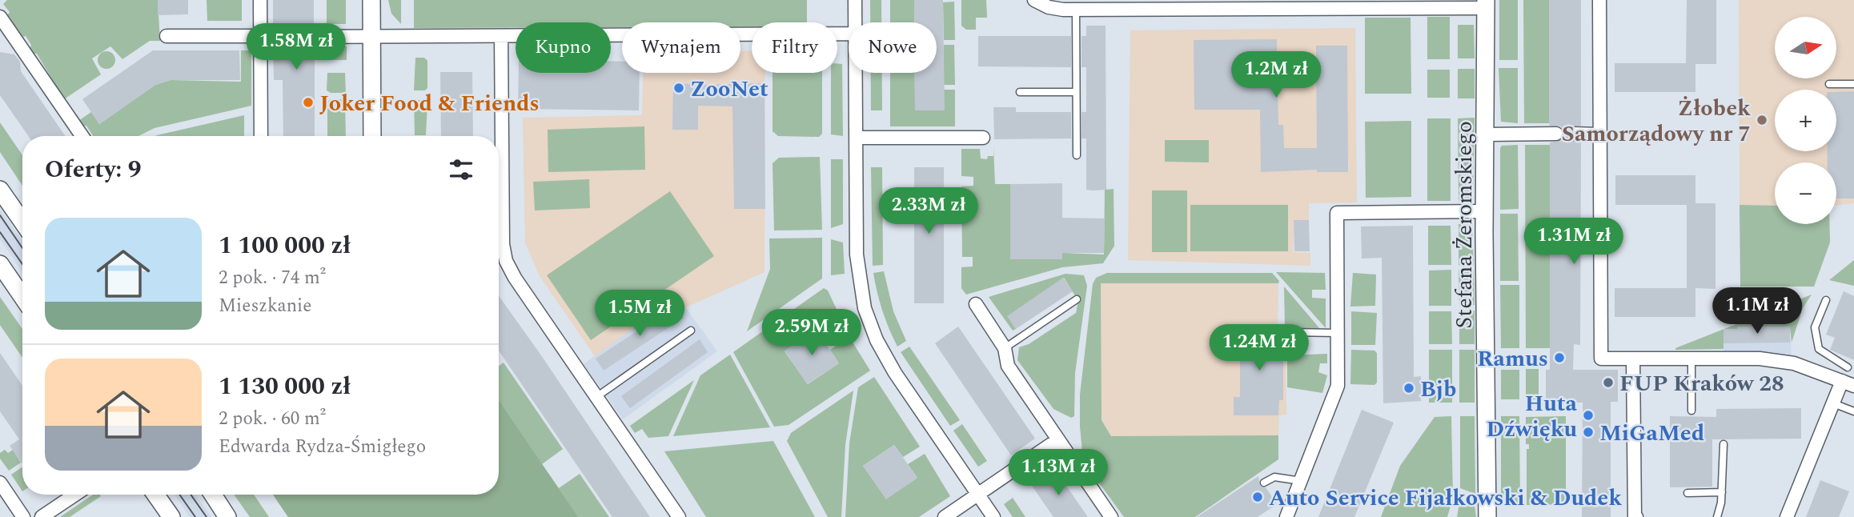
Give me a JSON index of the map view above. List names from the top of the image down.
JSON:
{
  "streets": {
    "street": ["Stefana Żeromskiego"]
  },
  "places": [
    "ZooNet",
    "Joker Food & Friends",
    "Żłobek Samorządowy nr 7",
    "Ramus",
    "FUP Kraków 28",
    "Bjb",
    "Huta Dźwięku",
    "MiGaMed",
    "Auto Service Fijałkowski & Dudek"
  ],
  "north": "right",
  "page": {
    "map_buttons": ["+", "−"],
    "chip": [
      "Kupno",
      "Wynajem",
      "Filtry",
      "Nowe"
    ],
    "price": [
      "1.58M zł",
      "1.2M zł",
      "2.33M zł",
      "1.31M zł",
      "1.1M zł",
      "1.5M zł",
      "2.59M zł",
      "1.24M zł",
      "1.13M zł"
    ],
    "heading": "Oferty: 9",
    "list": [
      {
        "name": "1 100 000 zł",
        "note": "2 pok. · 74 m² · Mieszkanie"
      },
      {
        "name": "1 130 000 zł",
        "note": "2 pok. · 60 m² · Edwarda Rydza-Śmigłego"
      }
    ]
  }
}
